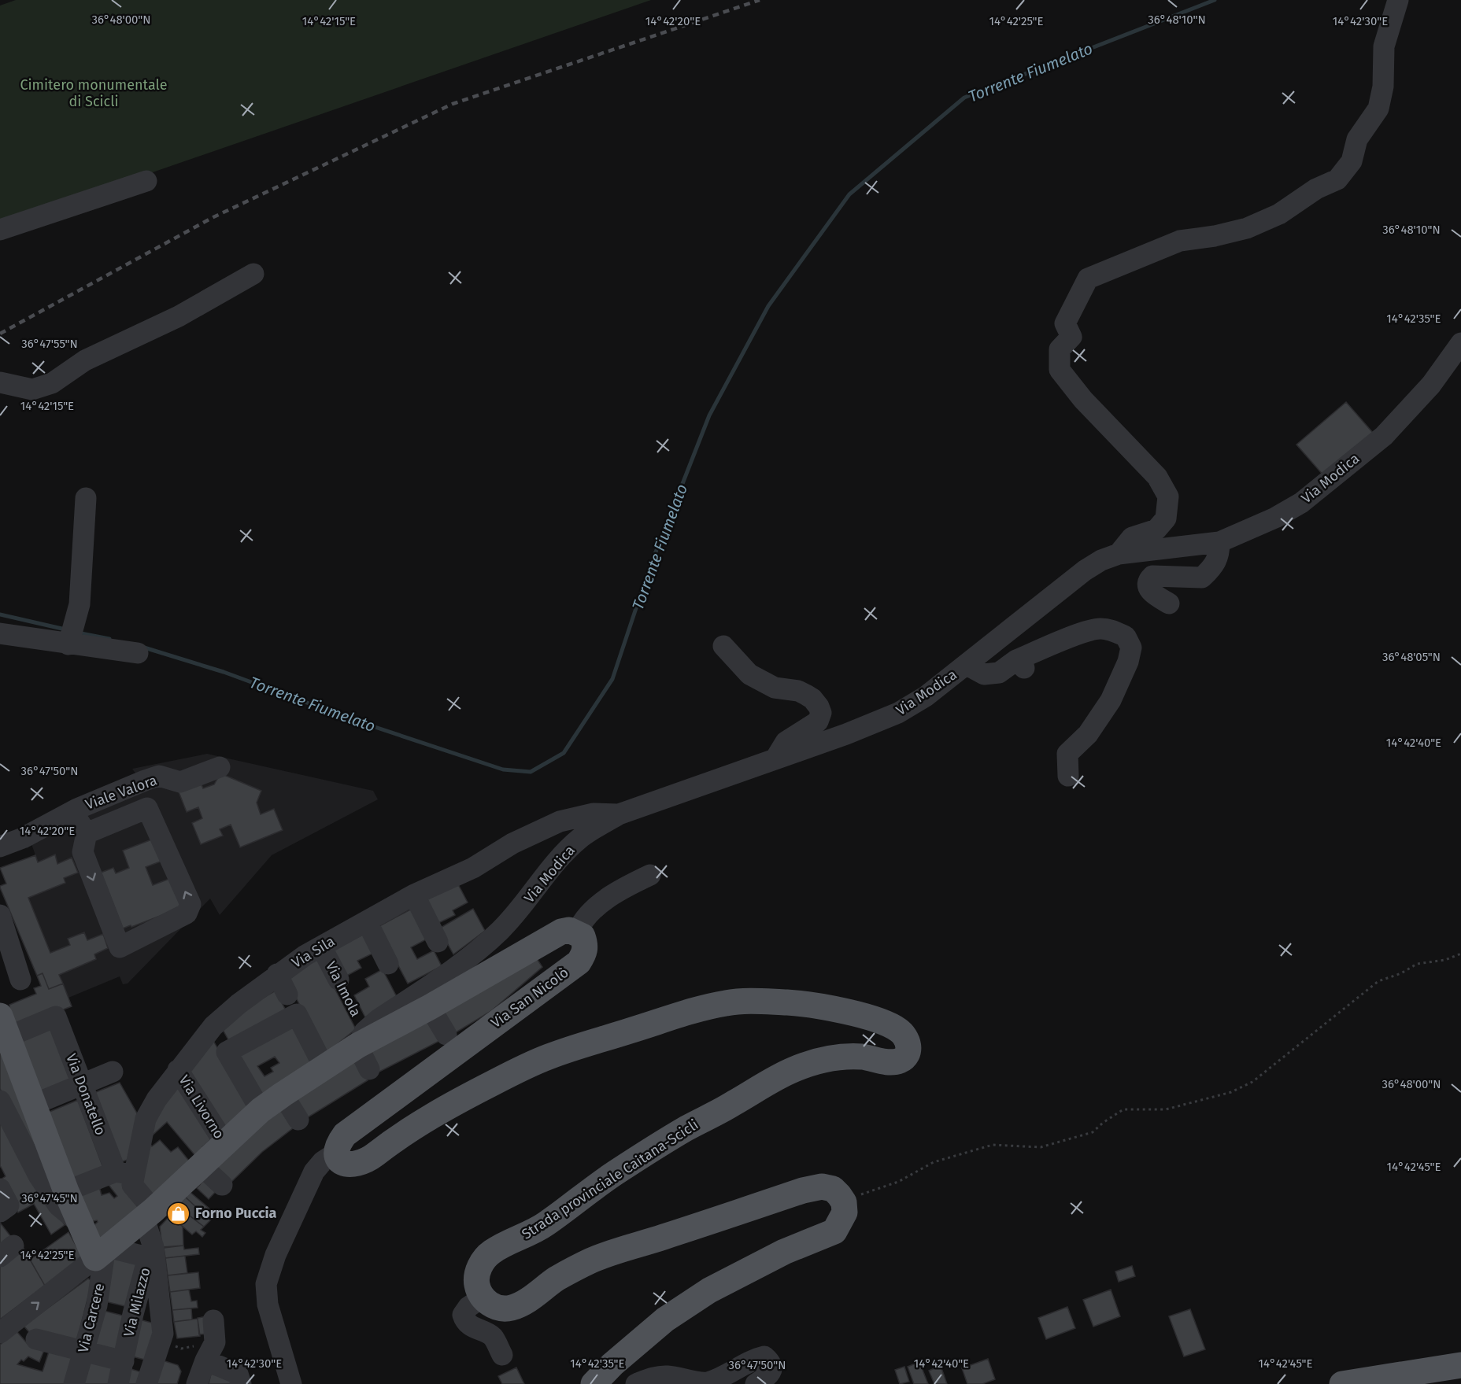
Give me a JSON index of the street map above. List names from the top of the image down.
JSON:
{
  "streets": {
    "main road": ["Via San Nicolò", "Strada provinciale Caitana-Scicli"],
    "street": [
      "Via Modica",
      "Viale Valora",
      "Via Sila",
      "Via Imola",
      "Via Donatello",
      "Via Livorno",
      "Via Milazzo",
      "Via Carcere"
    ]
  },
  "crossings": [
    ["Via Modica", "Via Sila"],
    ["Via Modica", "Via Imola"],
    ["Via Sila", "Via Imola"],
    ["Via Sila", "Via Donatello"],
    ["Via Sila", "Via Livorno"],
    ["Via San Nicolò", "Strada provinciale Caitana-Scicli"],
    ["Via Milazzo", "Via Carcere"]
  ],
  "water": ["Torrente Fiumelato"],
  "parks": ["Cimitero monumentale di Scicli"],
  "places": {
    "shop": ["Forno Puccia"]
  },
  "coordinates": [
    "36°48'00\"N",
    "36°48'10\"N",
    "14°42'15\"E",
    "14°42'20\"E",
    "14°42'30\"E",
    "14°42'25\"E",
    "14°42'35\"E",
    "36°47'55\"N",
    "36°48'05\"N",
    "14°42'40\"E",
    "36°47'50\"N",
    "14°42'45\"E",
    "36°47'45\"N"
  ]
}
